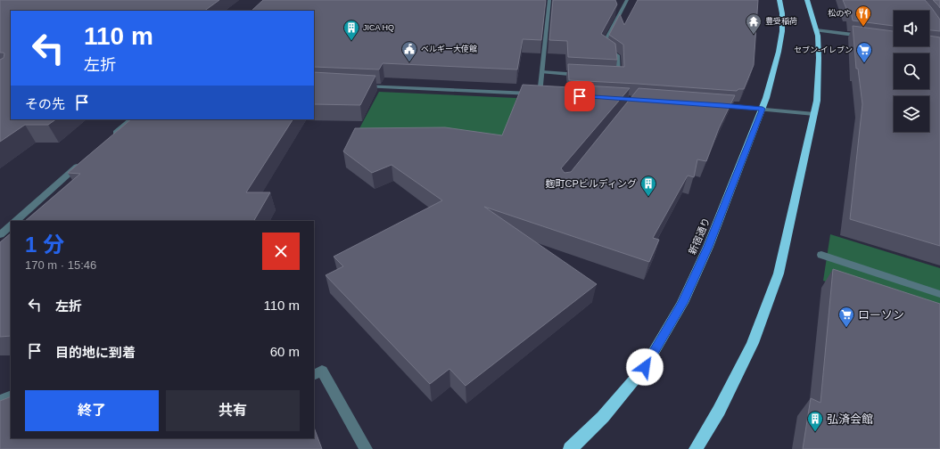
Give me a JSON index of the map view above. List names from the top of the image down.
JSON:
{
  "streets": {
    "highway": ["新宿通り"]
  },
  "places": {
    "restaurant": ["松のや"],
    "temple": ["豊受稲荷"],
    "building": ["JICA HQ", "麹町CPビルディング", "弘済会館"],
    "public building": ["ベルギー大使館"],
    "supermarket": ["セブン-イレブン", "ローソン"]
  },
  "page": {
    "turn": ["110 m", "左折"],
    "then": "その先",
    "heading": ["1 分", "170 m · 15:46"],
    "list": [
      {
        "name": "左折",
        "value": "110 m"
      },
      {
        "name": "目的地に到着",
        "value": "60 m"
      }
    ],
    "buttons": ["終了", "共有"]
  }
}
